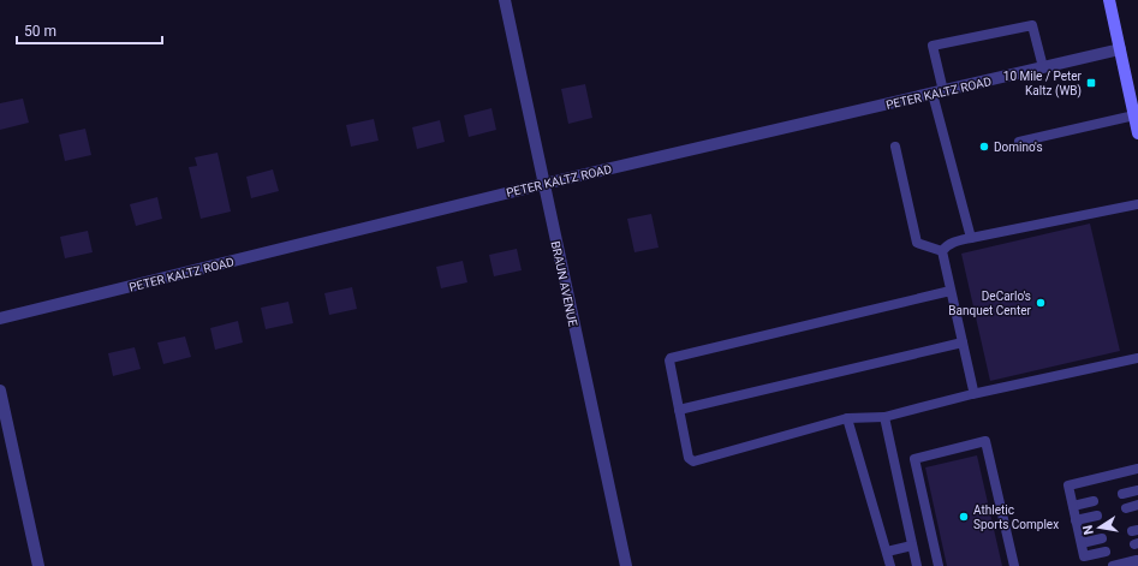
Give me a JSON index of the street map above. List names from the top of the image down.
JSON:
{
  "streets": {
    "street": ["PETER KALTZ ROAD", "BRAUN AVENUE"]
  },
  "crossings": [
    ["PETER KALTZ ROAD", "BRAUN AVENUE"]
  ],
  "places": {
    "transit": ["10 Mile / Peter Kaltz (WB)"],
    "other": ["Domino's", "DeCarlo's Banquet Center", "Athletic Sports Complex"]
  },
  "scale_bar": "50 m",
  "north": "left"
}
